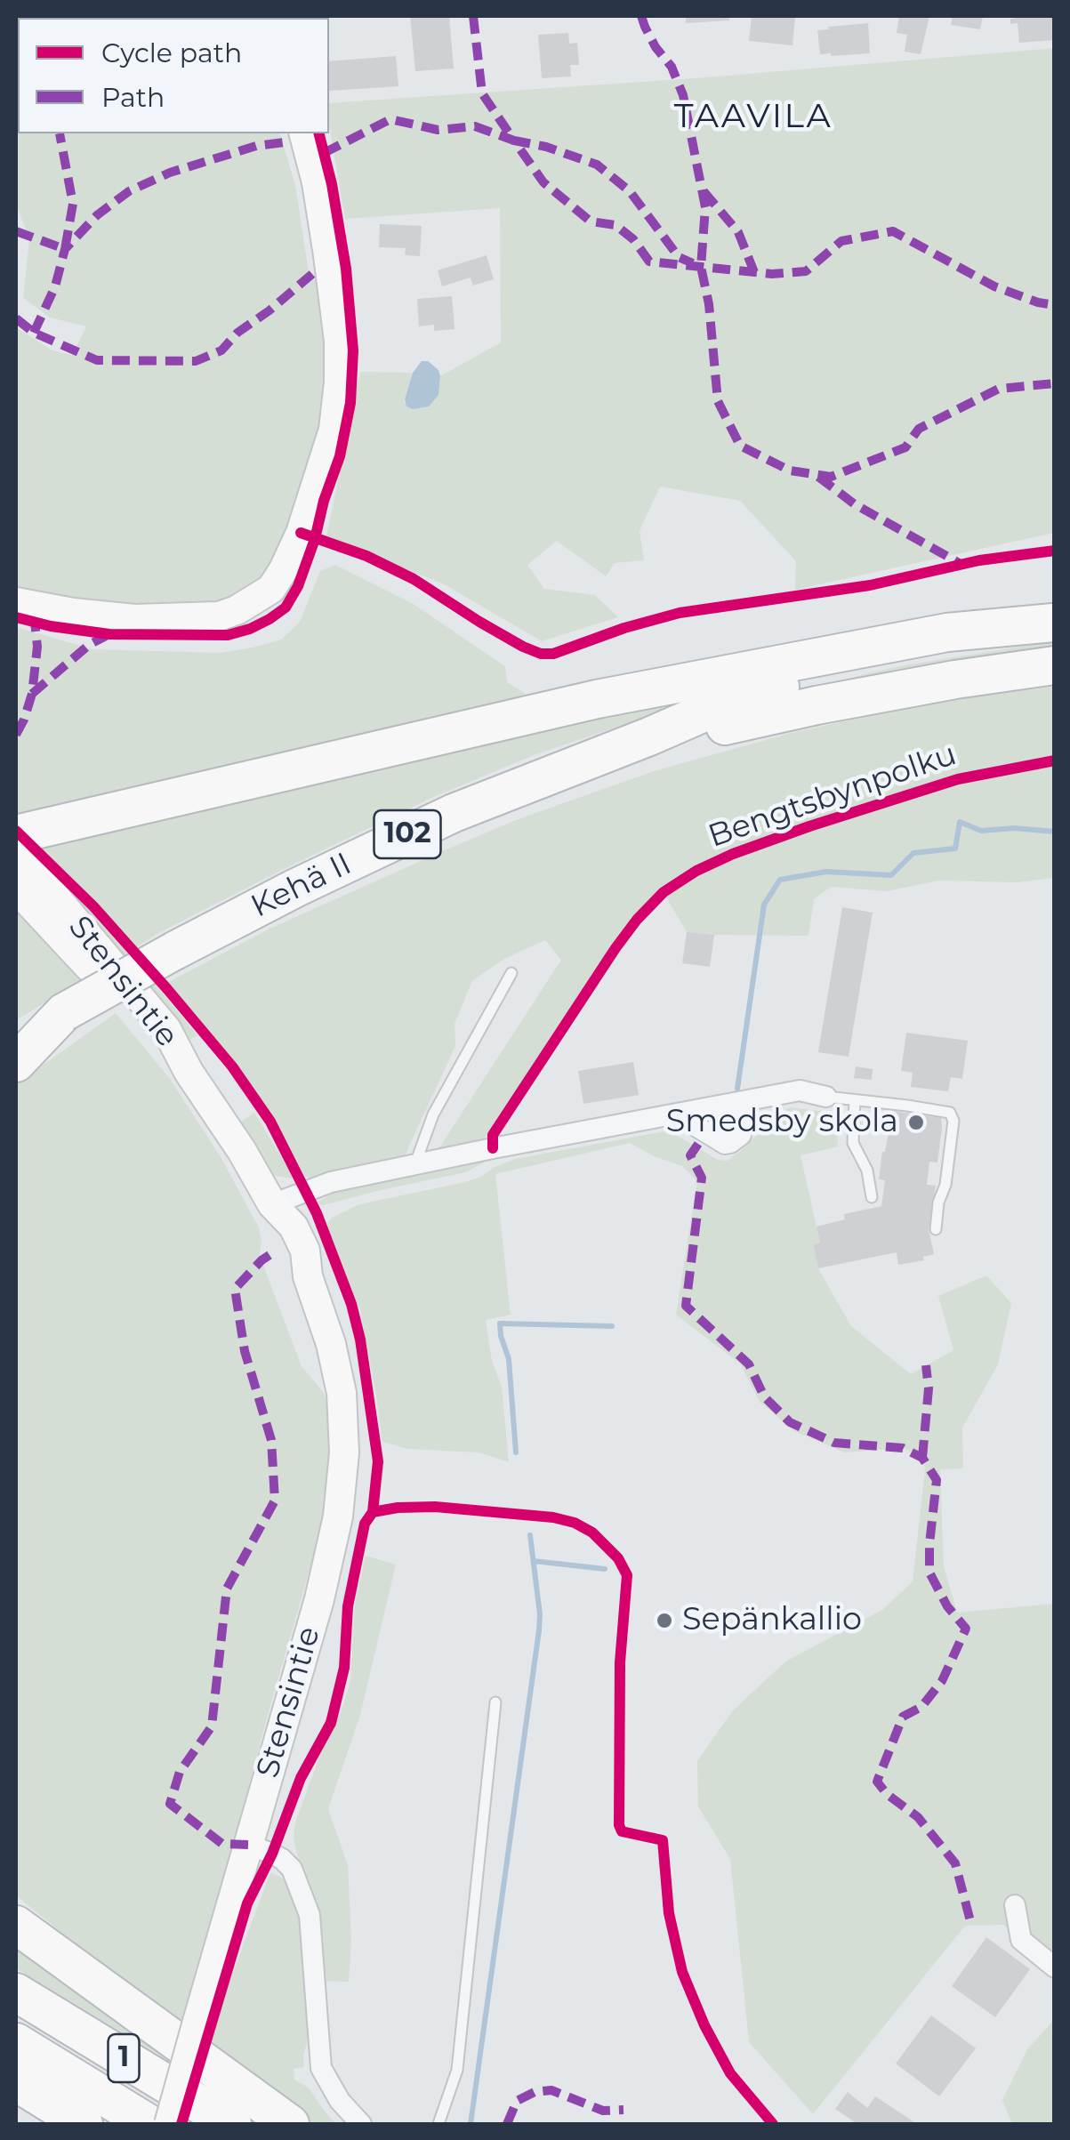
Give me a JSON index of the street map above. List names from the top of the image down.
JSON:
{
  "streets": {
    "highway": ["102", "Kehä II", "1"],
    "main road": ["Stensintie"],
    "cycle path": ["Bengtsbynpolku"]
  },
  "districts": ["TAAVILA"],
  "places": ["Smedsby skola", "Sepänkallio"],
  "legend": ["Cycle path", "Path"]
}
